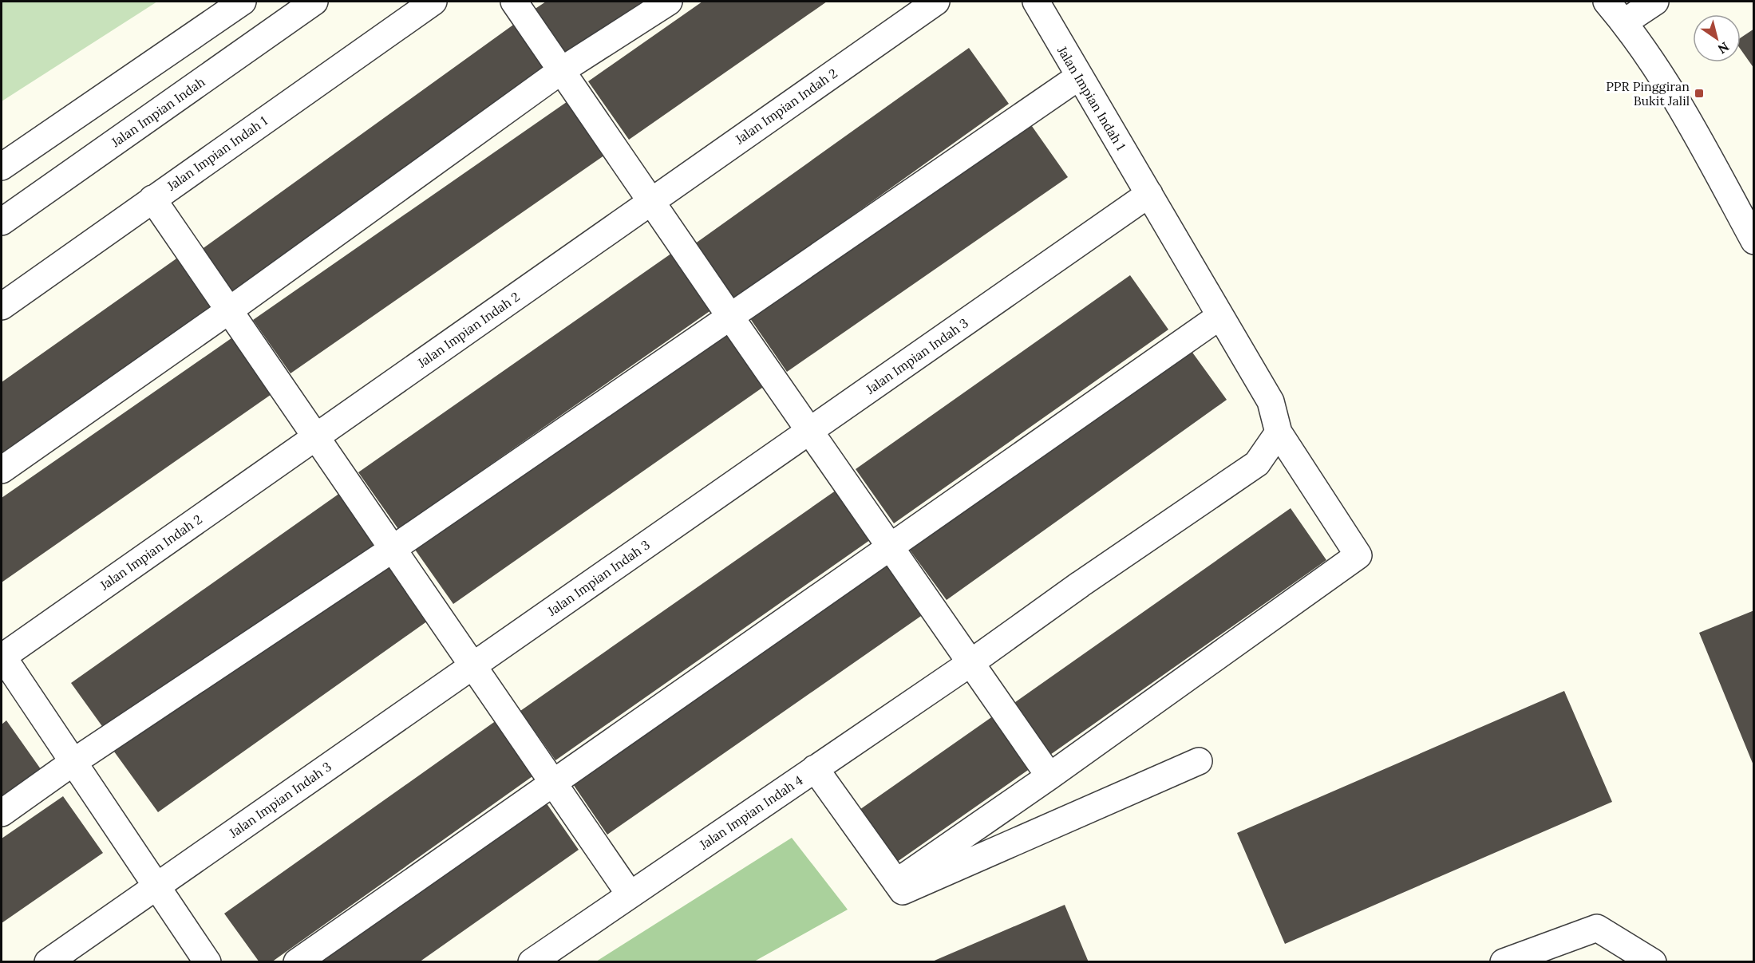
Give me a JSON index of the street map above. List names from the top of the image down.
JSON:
{
  "streets": {
    "street": [
      "Jalan Impian Indah 1",
      "Jalan Impian Indah 2",
      "Jalan Impian Indah",
      "Jalan Impian Indah 3",
      "Jalan Impian Indah 4"
    ]
  },
  "crossings": [
    ["Jalan Impian Indah 1", "Jalan Impian Indah 3"],
    ["Jalan Impian Indah 1", "Jalan Impian Indah 4"]
  ],
  "places": {
    "transit": ["PPR Pinggiran Bukit Jalil"]
  },
  "north": "bottom right"
}
